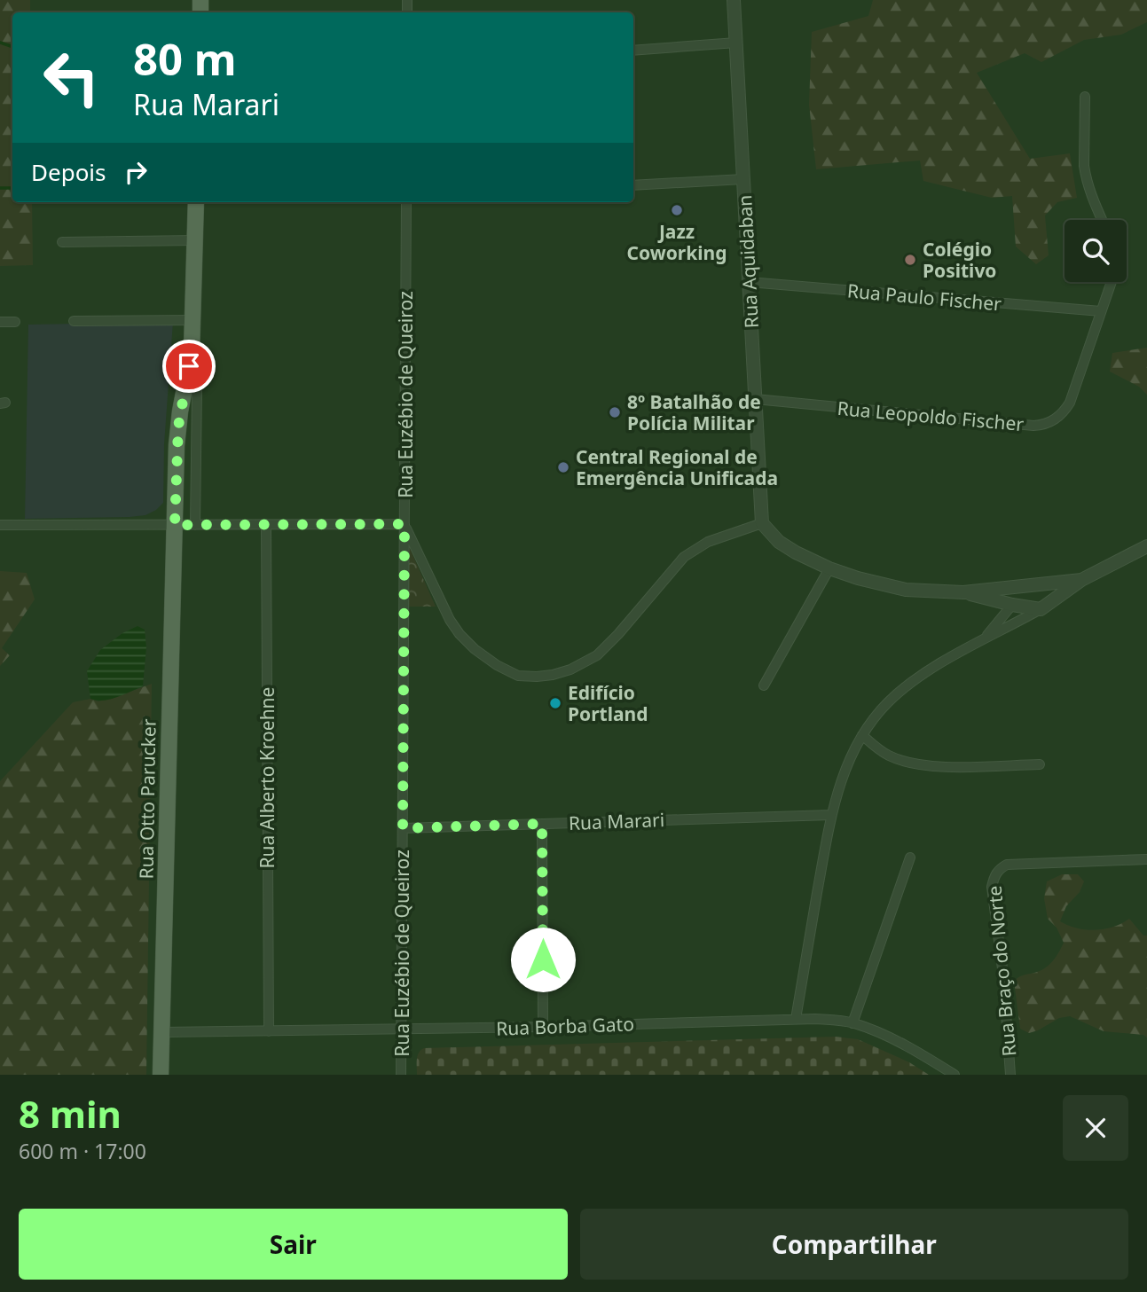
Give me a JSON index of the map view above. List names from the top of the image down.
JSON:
{
  "streets": {
    "main road": ["Rua Otto Parucker"],
    "street": [
      "Rua Aquidaban",
      "Rua Paulo Fischer",
      "Rua Euzébio de Queiroz",
      "Rua Leopoldo Fischer",
      "Rua Alberto Kroehne",
      "Rua Marari",
      "Rua Braço do Norte",
      "Rua Borba Gato"
    ]
  },
  "crossings": [
    ["Rua Aquidaban", "Rua Paulo Fischer"],
    ["Rua Aquidaban", "Rua Leopoldo Fischer"],
    ["Rua Paulo Fischer", "Rua Leopoldo Fischer"],
    ["Rua Euzébio de Queiroz", "Rua Marari"],
    ["Rua Euzébio de Queiroz", "Rua Borba Gato"],
    ["Rua Alberto Kroehne", "Rua Borba Gato"],
    ["Rua Otto Parucker", "Rua Borba Gato"]
  ],
  "places": [
    "Jazz Coworking",
    "Colégio Positivo",
    "8º Batalhão de Polícia Militar",
    "Central Regional de Emergência Unificada",
    "Edifício Portland"
  ],
  "page": {
    "turn": ["80 m", "Rua Marari"],
    "then": "Depois",
    "heading": ["8 min", "600 m · 17:00"],
    "buttons": ["Sair", "Compartilhar"]
  }
}
